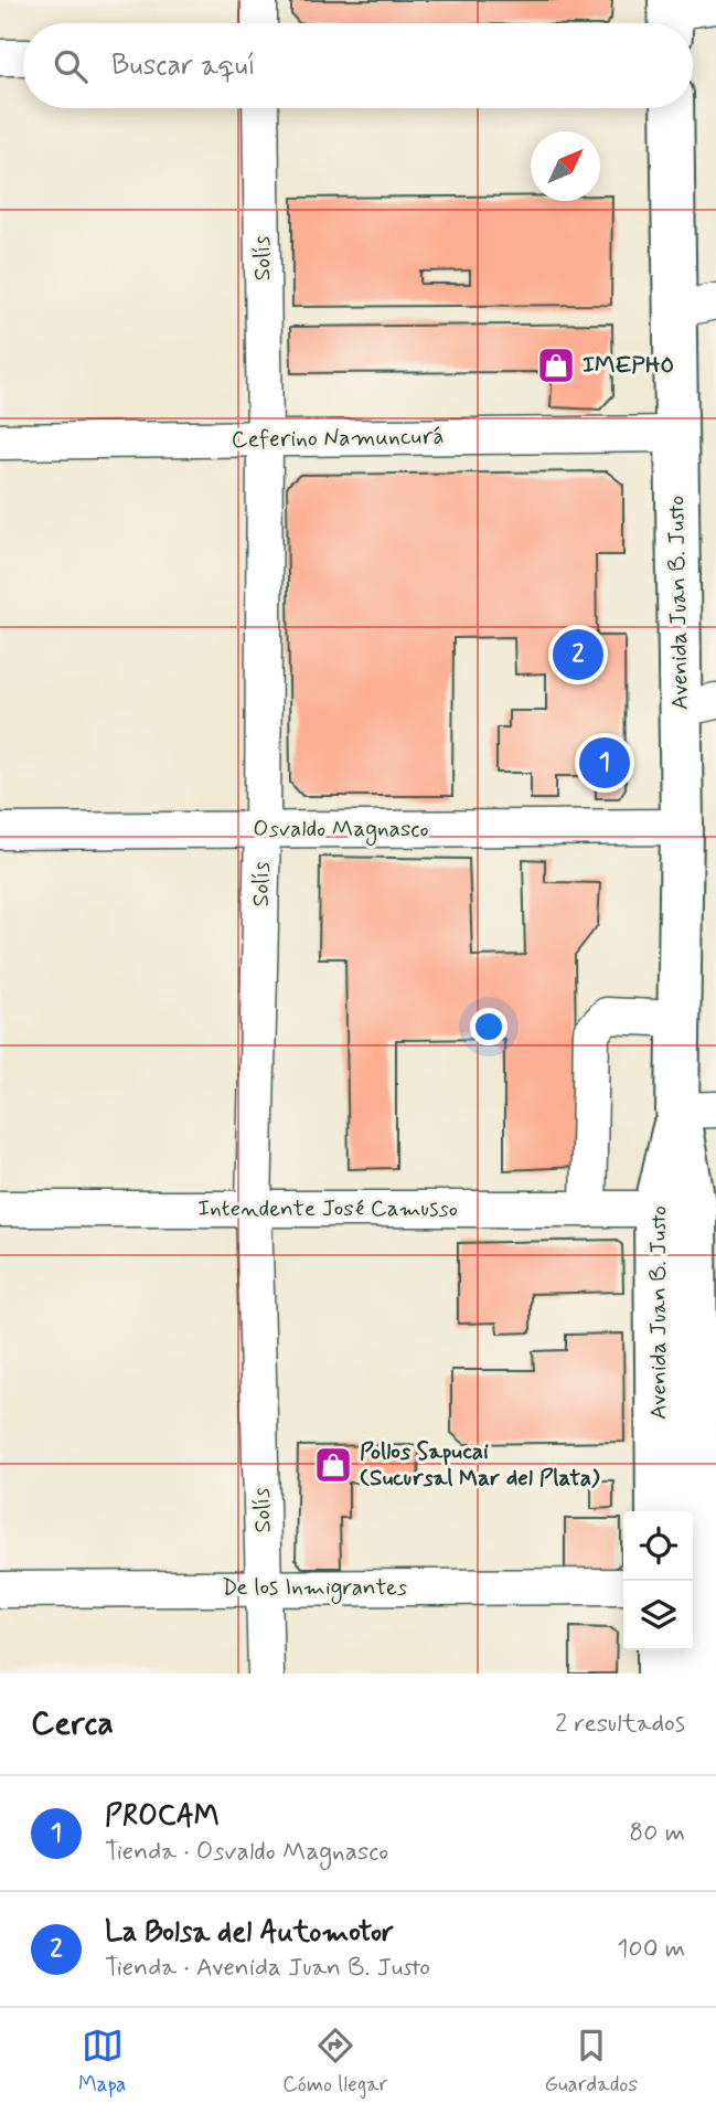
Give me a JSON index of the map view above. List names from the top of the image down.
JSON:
{
  "streets": {
    "main road": ["Avenida Juan B. Justo"],
    "street": [
      "Solís",
      "Ceferino Namuncurá",
      "Osvaldo Magnasco",
      "Intendente José Camusso",
      "De los Inmigrantes"
    ]
  },
  "crossings": [
    ["Solís", "Ceferino Namuncurá"],
    ["Solís", "Osvaldo Magnasco"],
    ["Solís", "Intendente José Camusso"],
    ["Solís", "De los Inmigrantes"],
    ["Ceferino Namuncurá", "Avenida Juan B. Justo"],
    ["Avenida Juan B. Justo", "Osvaldo Magnasco"],
    ["Avenida Juan B. Justo", "Intendente José Camusso"]
  ],
  "places": {
    "shop": ["IMEPHO", "Pollos Sapucai (Sucursal Mar del Plata)"]
  },
  "north": "top right",
  "page": {
    "search": "Buscar aquí",
    "pins": ["2", "1"],
    "heading": ["Cerca", "2 resultados"],
    "list": [
      {
        "mark": "1",
        "name": "PROCAM",
        "note": "Tienda · Osvaldo Magnasco",
        "value": "80 m"
      },
      {
        "mark": "2",
        "name": "La Bolsa del Automotor",
        "note": "Tienda · Avenida Juan B. Justo",
        "value": "100 m"
      }
    ],
    "nav": ["Mapa", "Cómo llegar", "Guardados"]
  }
}
